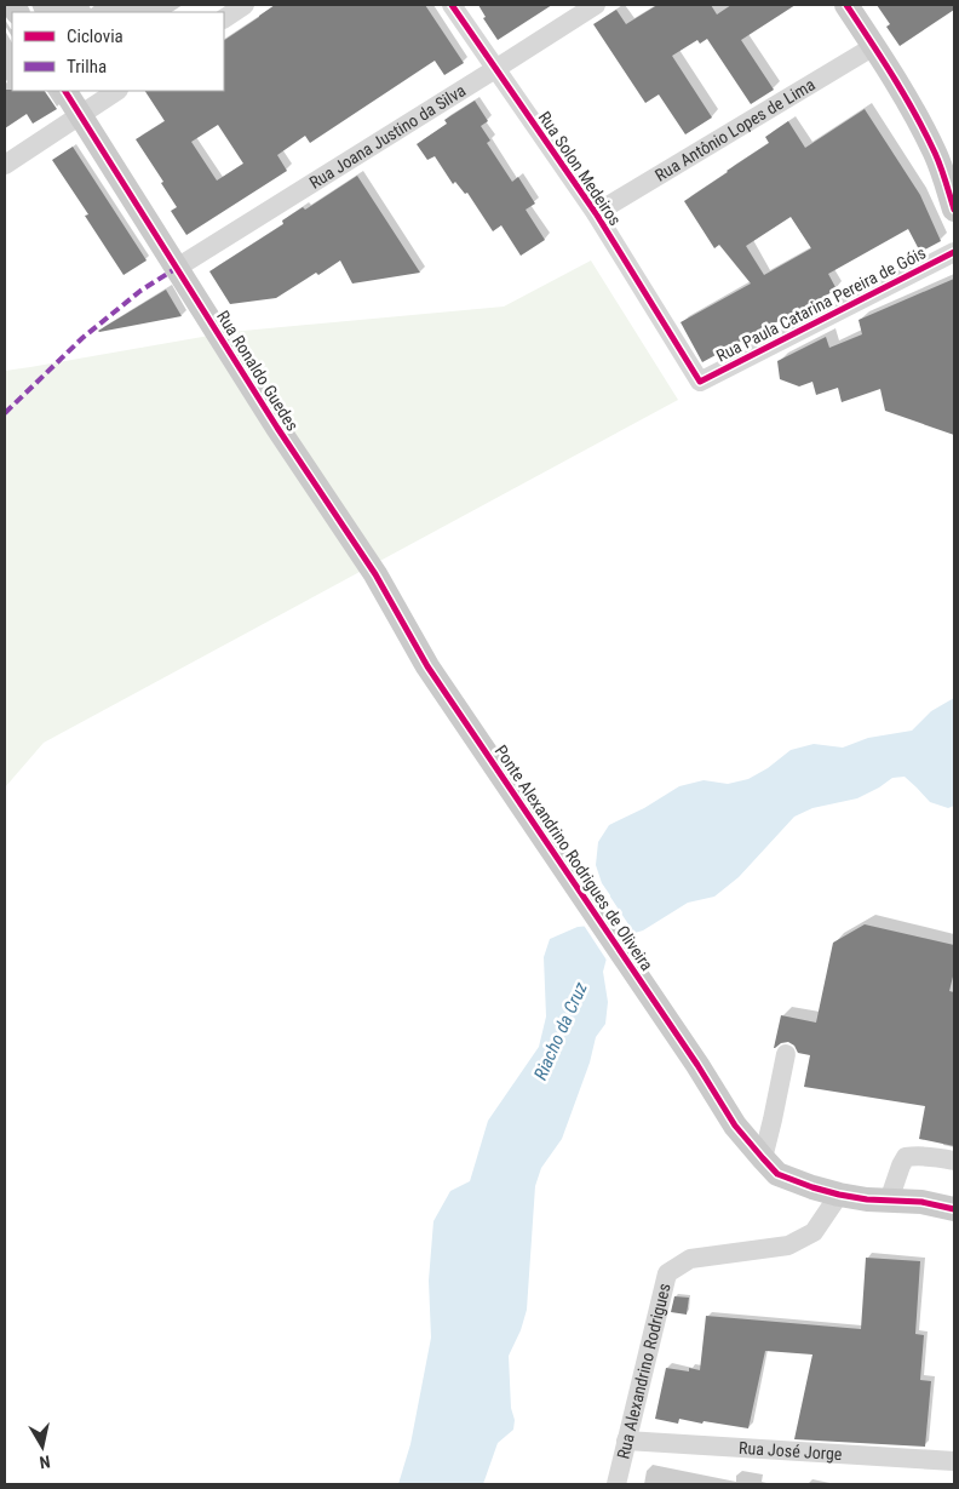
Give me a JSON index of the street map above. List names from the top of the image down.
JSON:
{
  "streets": {
    "main road": ["Rua Ronaldo Guedes", "Ponte Alexandrino Rodrigues de Oliveira"],
    "street": [
      "Rua Antônio Lopes de Lima",
      "Rua Joana Justino da Silva",
      "Rua Solon Medeiros",
      "Rua Paula Catarina Pereira de Góis",
      "Rua Alexandrino Rodrigues",
      "Rua José Jorge"
    ]
  },
  "crossings": [
    ["Rua Antônio Lopes de Lima", "Rua Solon Medeiros"],
    ["Rua Joana Justino da Silva", "Rua Solon Medeiros"],
    ["Rua Joana Justino da Silva", "Rua Ronaldo Guedes"],
    ["Rua Solon Medeiros", "Rua Paula Catarina Pereira de Góis"],
    ["Rua Ronaldo Guedes", "Ponte Alexandrino Rodrigues de Oliveira"],
    ["Rua Alexandrino Rodrigues", "Rua José Jorge"]
  ],
  "water": ["Riacho da Cruz"],
  "legend": ["Ciclovia", "Trilha"],
  "north": "bottom"
}
